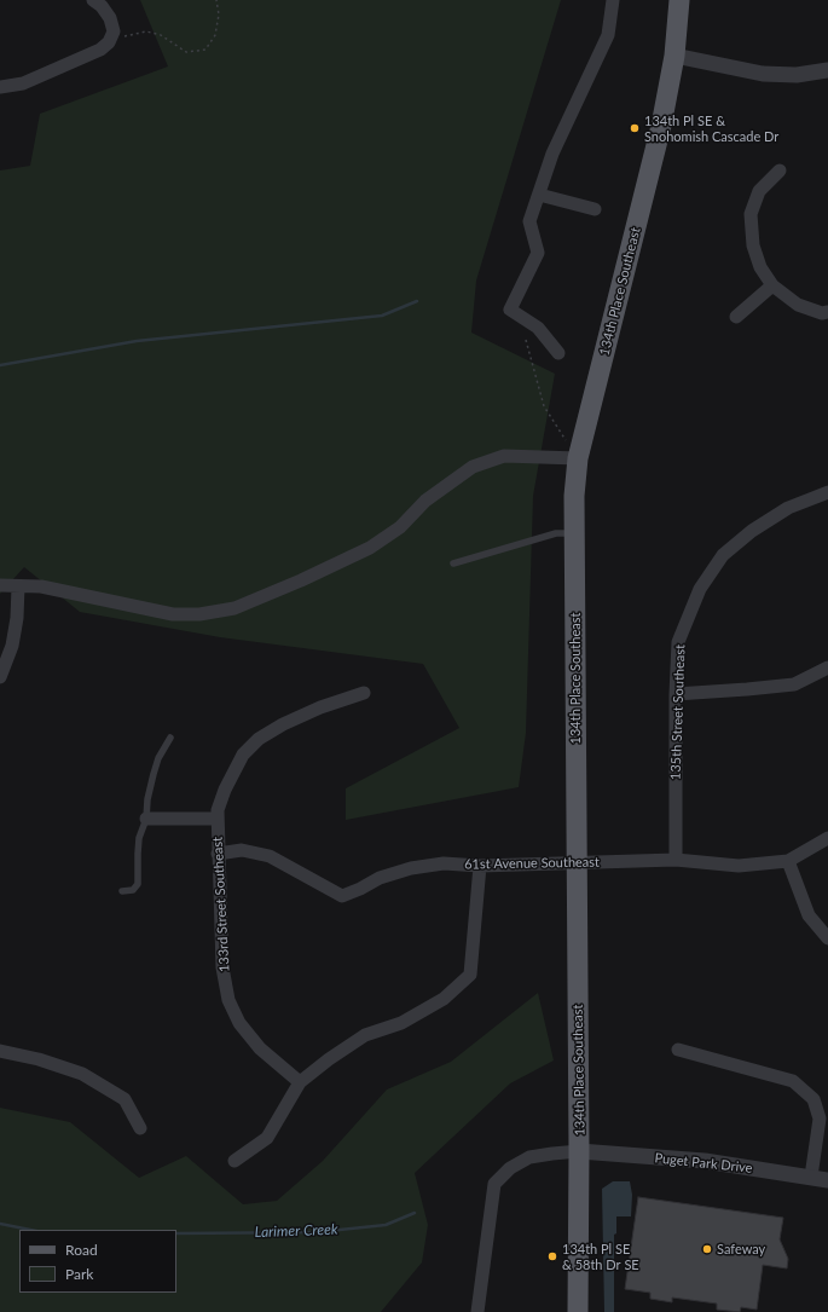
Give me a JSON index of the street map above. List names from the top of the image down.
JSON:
{
  "streets": {
    "main road": ["134th Place Southeast"],
    "street": [
      "135th Street Southeast",
      "61st Avenue Southeast",
      "133rd Street Southeast",
      "Puget Park Drive"
    ]
  },
  "crossings": [
    ["134th Place Southeast", "61st Avenue Southeast"],
    ["134th Place Southeast", "Puget Park Drive"],
    ["135th Street Southeast", "61st Avenue Southeast"],
    ["61st Avenue Southeast", "133rd Street Southeast"]
  ],
  "water": ["Larimer Creek"],
  "places": ["134th Pl SE & Snohomish Cascade Dr", "Safeway", "134th Pl SE & 58th Dr SE"],
  "legend": ["Road", "Park"]
}
